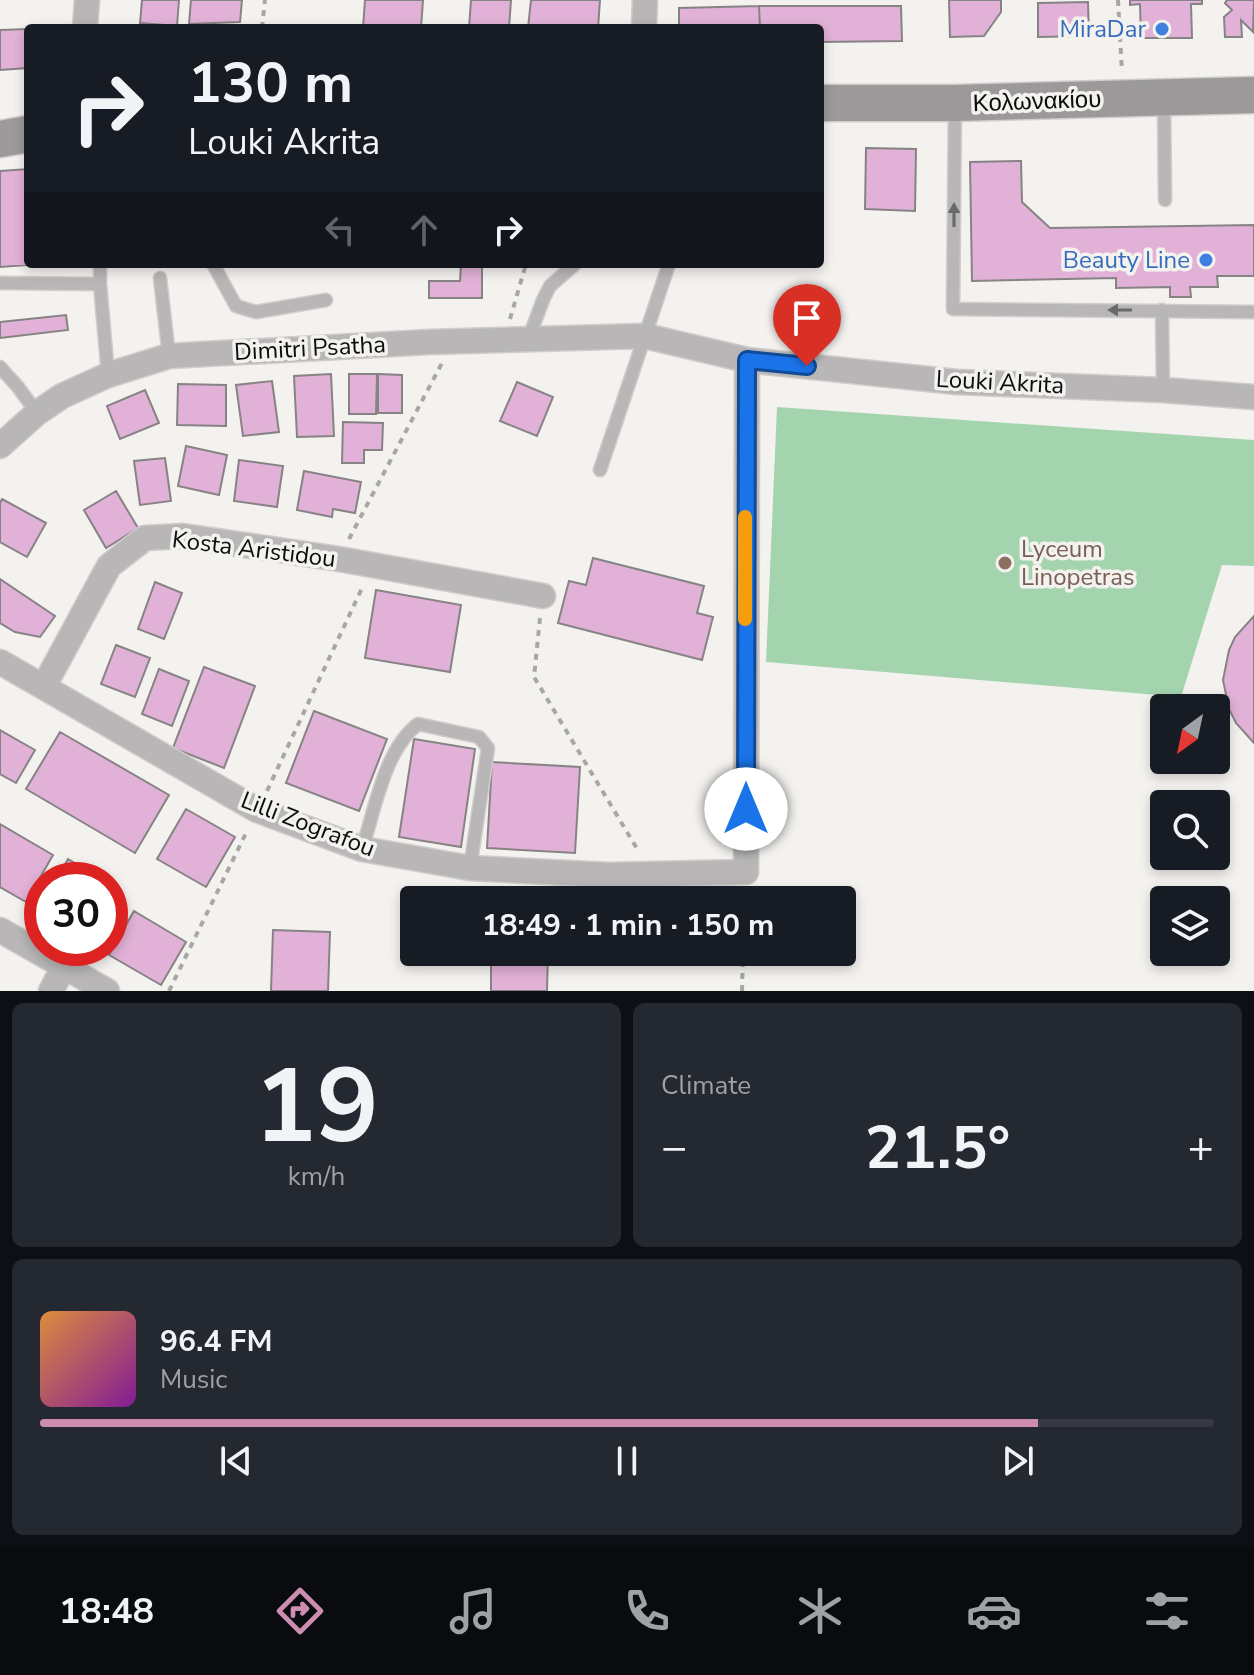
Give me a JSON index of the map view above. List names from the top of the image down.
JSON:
{
  "streets": {
    "main road": ["Κολωνακίου"],
    "street": [
      "Dimitri Psatha",
      "Louki Akrita",
      "Kosta Aristidou",
      "Lilli Zografou"
    ]
  },
  "crossings": [
    ["Dimitri Psatha", "Louki Akrita"],
    ["Louki Akrita", "Lilli Zografou"],
    ["Kosta Aristidou", "Lilli Zografou"]
  ],
  "places": ["MiraDar", "Beauty Line", "Lyceum Linopetras"],
  "north": "bottom left",
  "page": {
    "turn": ["130 m", "Louki Akrita"],
    "limit": "30",
    "trip": "18:49 · 1 min · 150 m",
    "tile": [
      ["19", "km/h"],
      "Climate"
    ],
    "heat": ["−", "21.5°", "+"],
    "song": ["96.4 FM", "Music"],
    "tabs": "18:48"
  }
}
